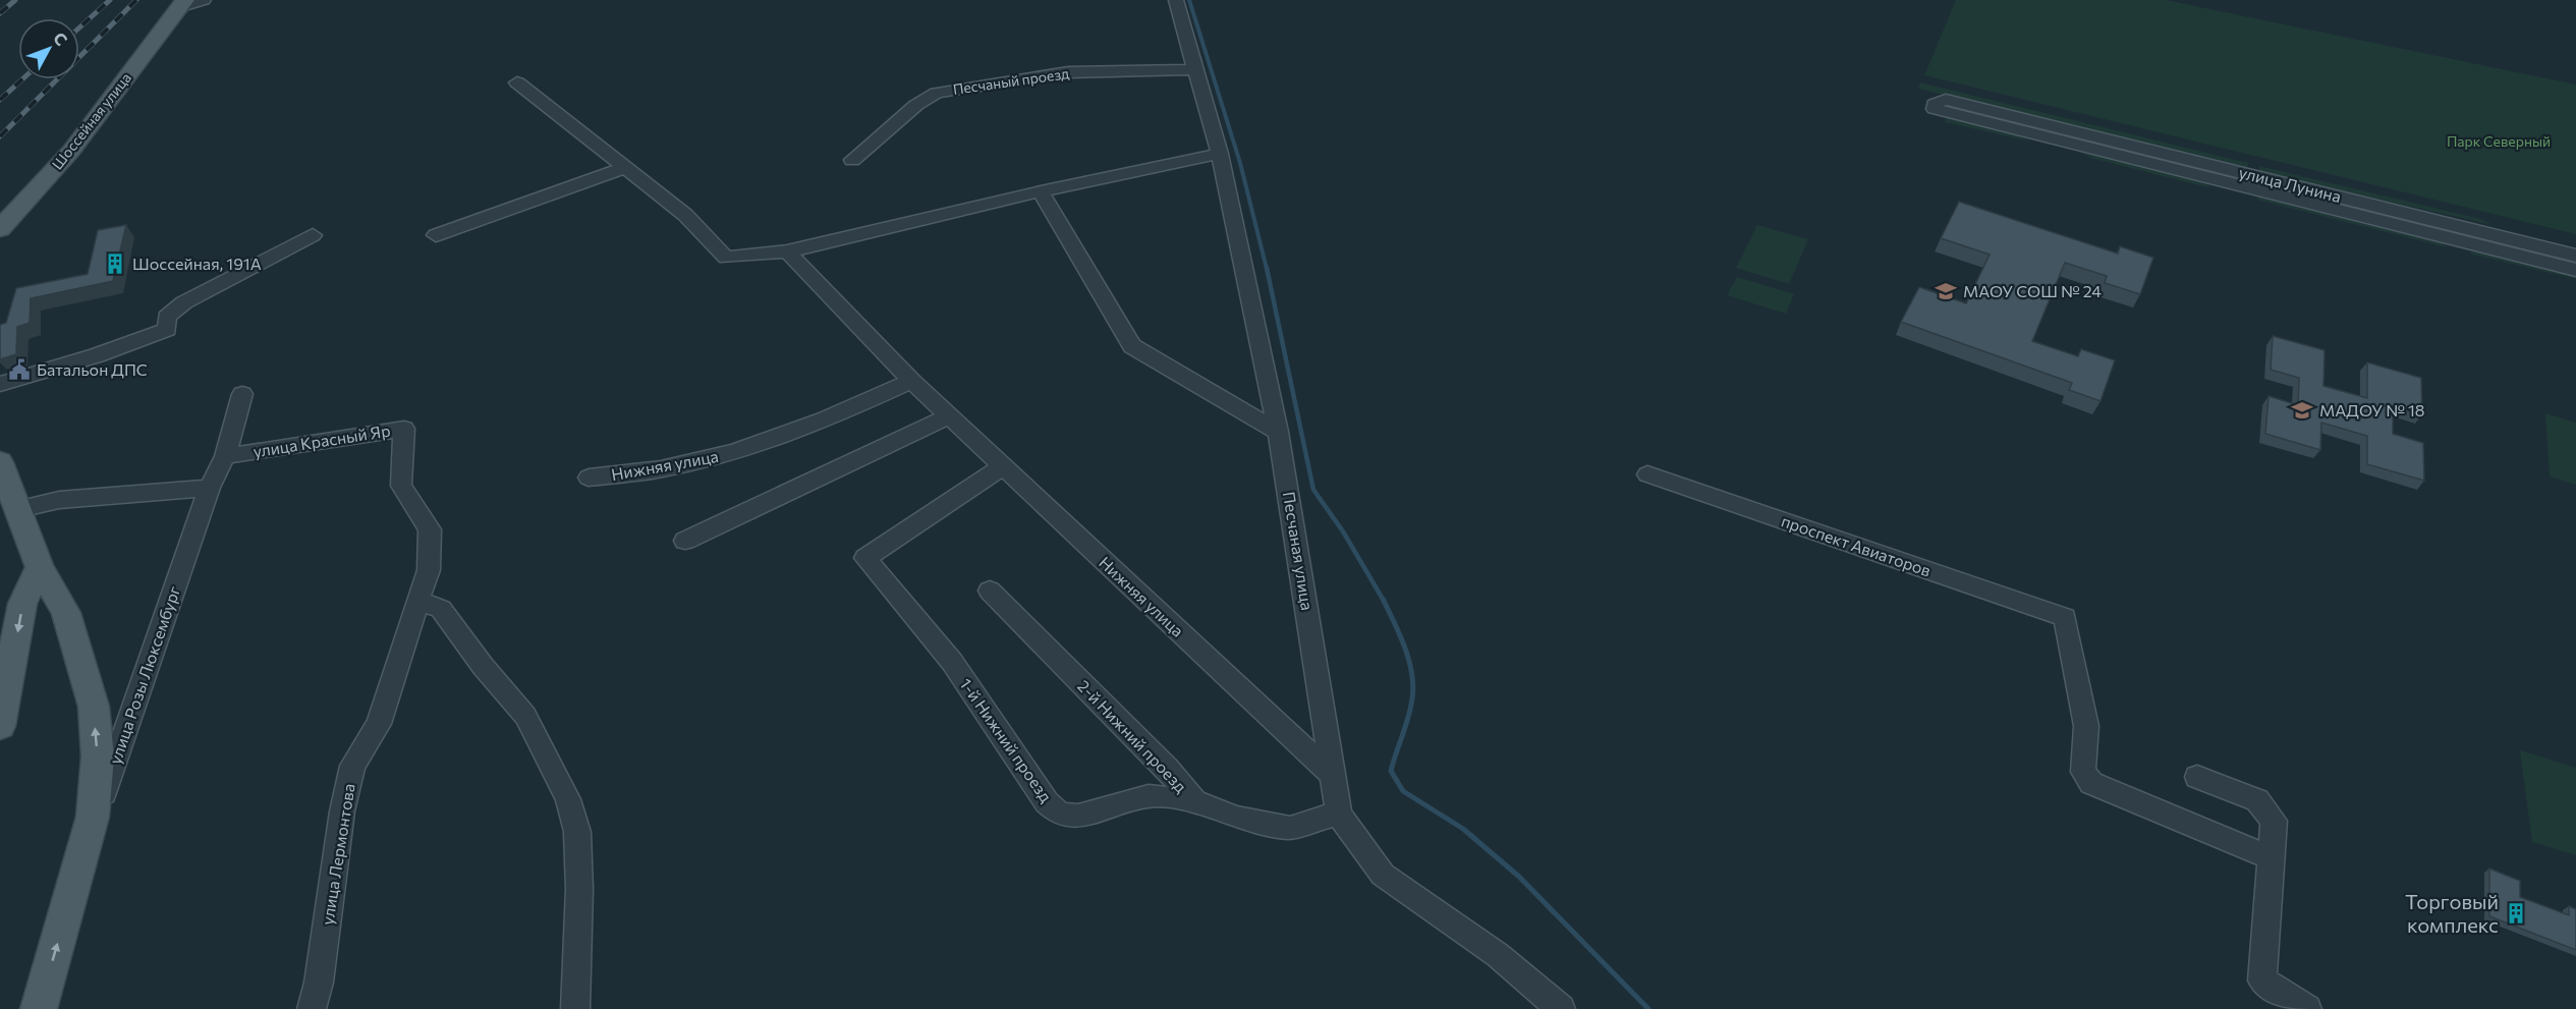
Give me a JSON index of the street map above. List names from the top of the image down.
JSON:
{
  "streets": {
    "main road": ["Шоссейная улица", "улица Розы Люксембург"],
    "street": [
      "Песчаный проезд",
      "улица Лунина",
      "улица Красный Яр",
      "Нижняя улица",
      "проспект Авиаторов",
      "Песчаная улица",
      "2-й Нижний проезд",
      "1-й Нижний проезд",
      "улица Лермонтова"
    ]
  },
  "crossings": [
    ["Песчаный проезд", "Песчаная улица"],
    ["улица Красный Яр", "улица Розы Люксембург"],
    ["улица Красный Яр", "улица Лермонтова"],
    ["Нижняя улица", "Песчаная улица"],
    ["Нижняя улица", "1-й Нижний проезд"],
    ["Песчаная улица", "2-й Нижний проезд"],
    ["2-й Нижний проезд", "1-й Нижний проезд"]
  ],
  "parks": ["Парк Северный"],
  "places": {
    "building": ["Шоссейная, 191А", "Торговый комплекс"],
    "school or university": ["МАОУ СОШ № 24", "МАДОУ № 18"],
    "public building": ["Батальон ДПС"]
  },
  "north": "top right"
}
